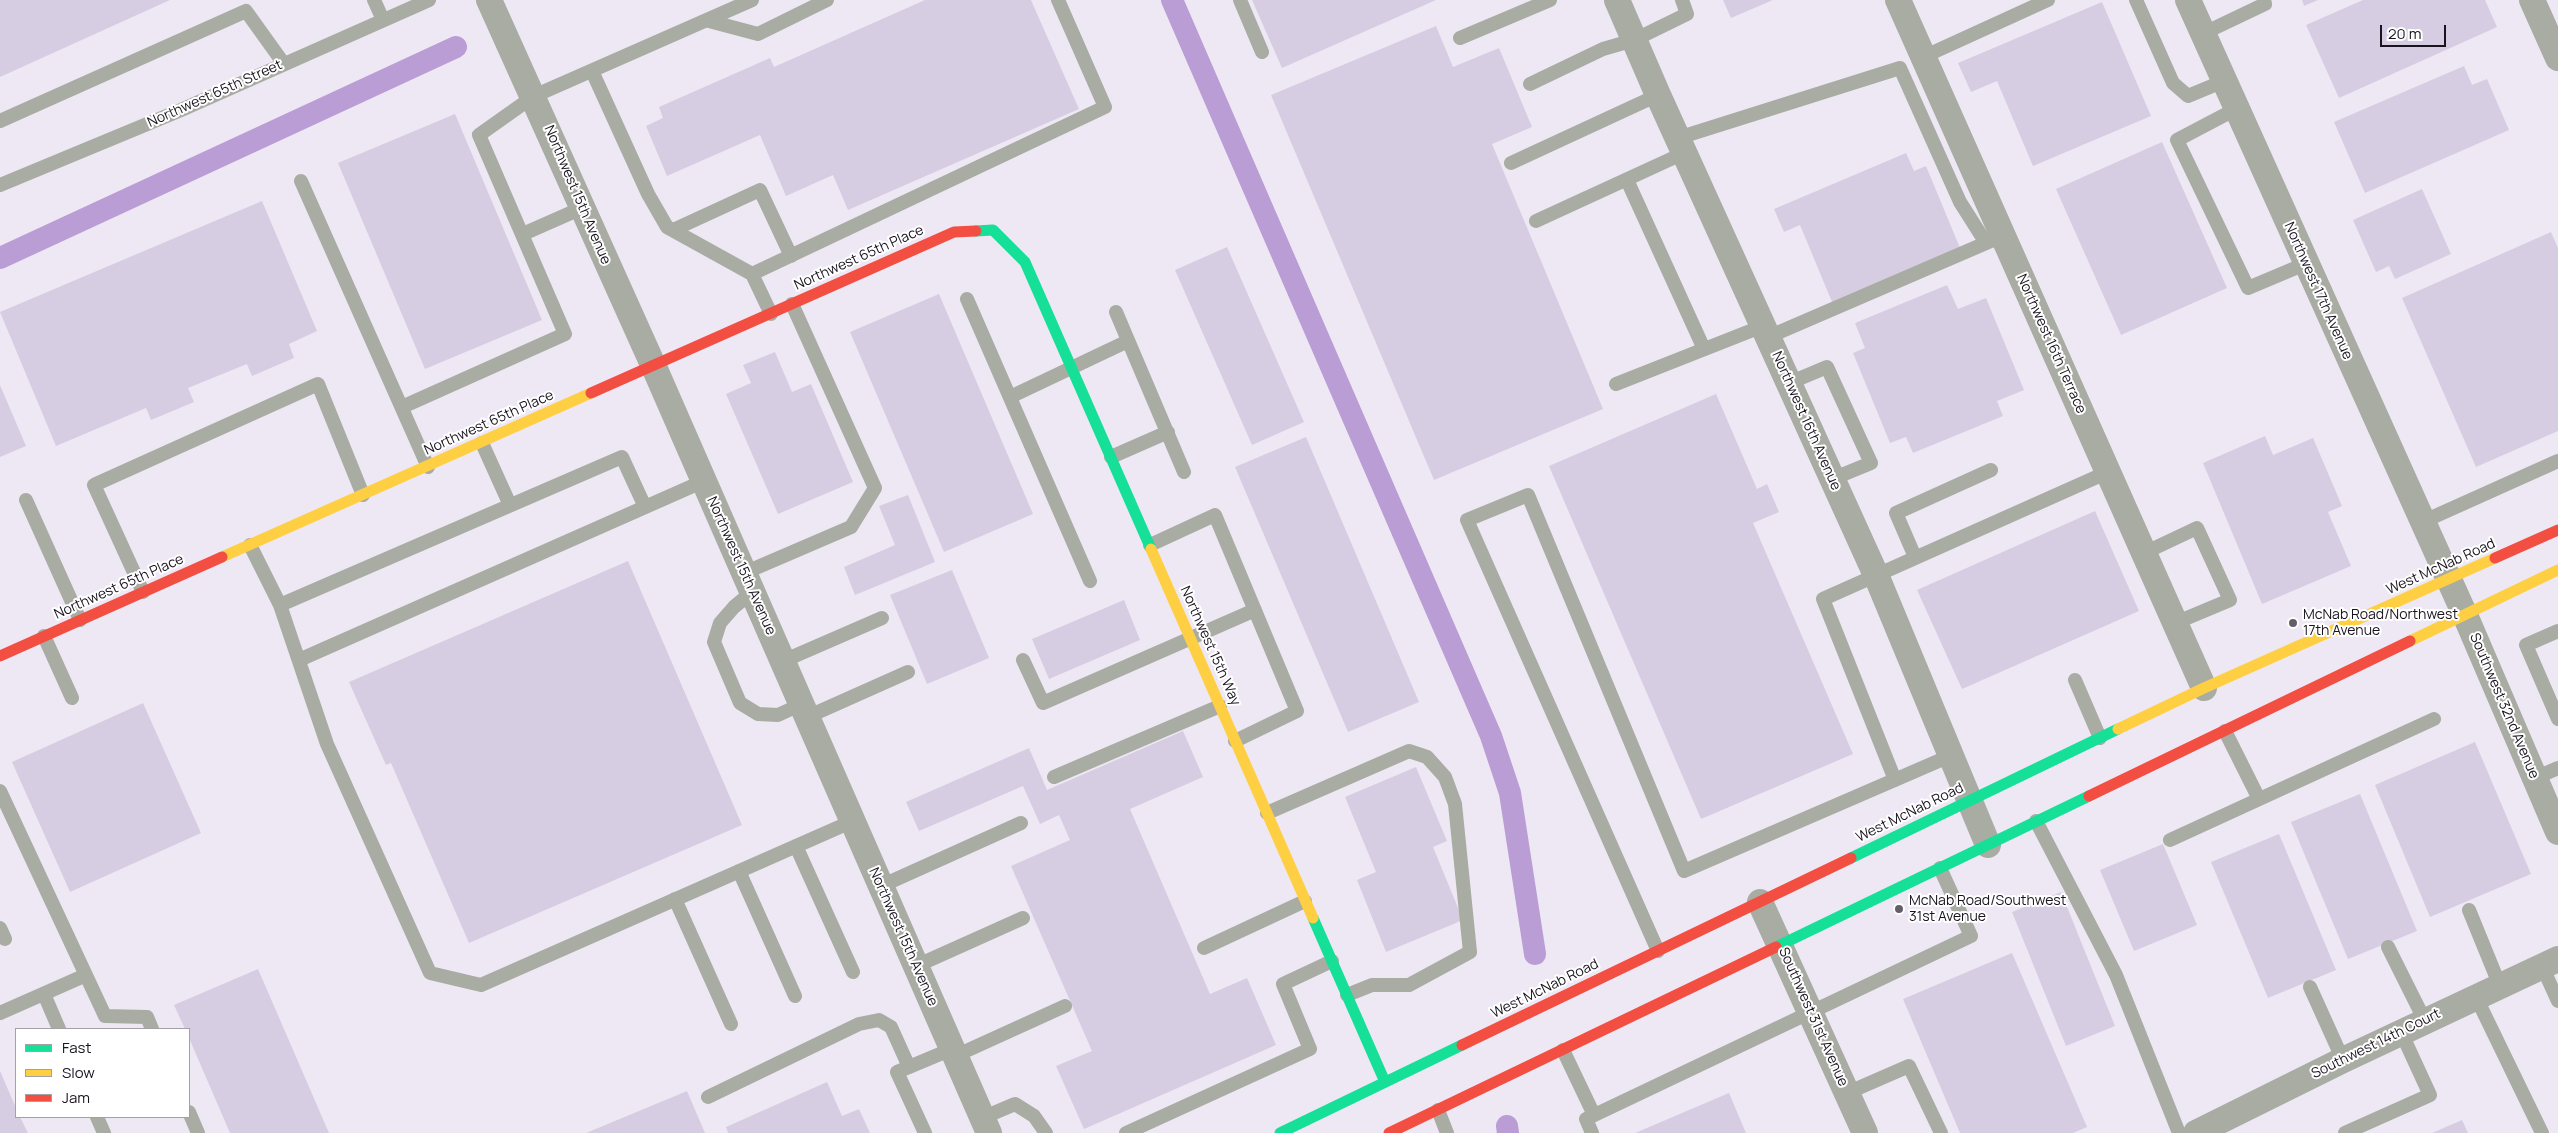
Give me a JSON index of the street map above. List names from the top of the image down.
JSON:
{
  "streets": {
    "main road": ["Northwest 65th Place", "West McNab Road", "Northwest 15th Way"],
    "street": [
      "Northwest 15th Avenue",
      "Northwest 17th Avenue",
      "Northwest 16th Terrace",
      "Northwest 16th Avenue",
      "Southwest 32nd Avenue",
      "Southwest 31st Avenue",
      "Southwest 14th Court"
    ],
    "lane": ["Northwest 65th Street"]
  },
  "crossings": [
    ["Northwest 15th Avenue", "Northwest 65th Place"],
    ["Northwest 65th Place", "Northwest 15th Way"],
    ["Northwest 17th Avenue", "West McNab Road"],
    ["Northwest 17th Avenue", "Southwest 32nd Avenue"],
    ["Northwest 16th Terrace", "West McNab Road"],
    ["Northwest 16th Avenue", "West McNab Road"],
    ["West McNab Road", "Northwest 15th Way"],
    ["West McNab Road", "Southwest 32nd Avenue"],
    ["West McNab Road", "Southwest 31st Avenue"]
  ],
  "places": ["McNab Road/Northwest 17th Avenue", "McNab Road/Southwest 31st Avenue"],
  "legend": ["Fast", "Slow", "Jam"],
  "scale_bar": "20 m"
}
